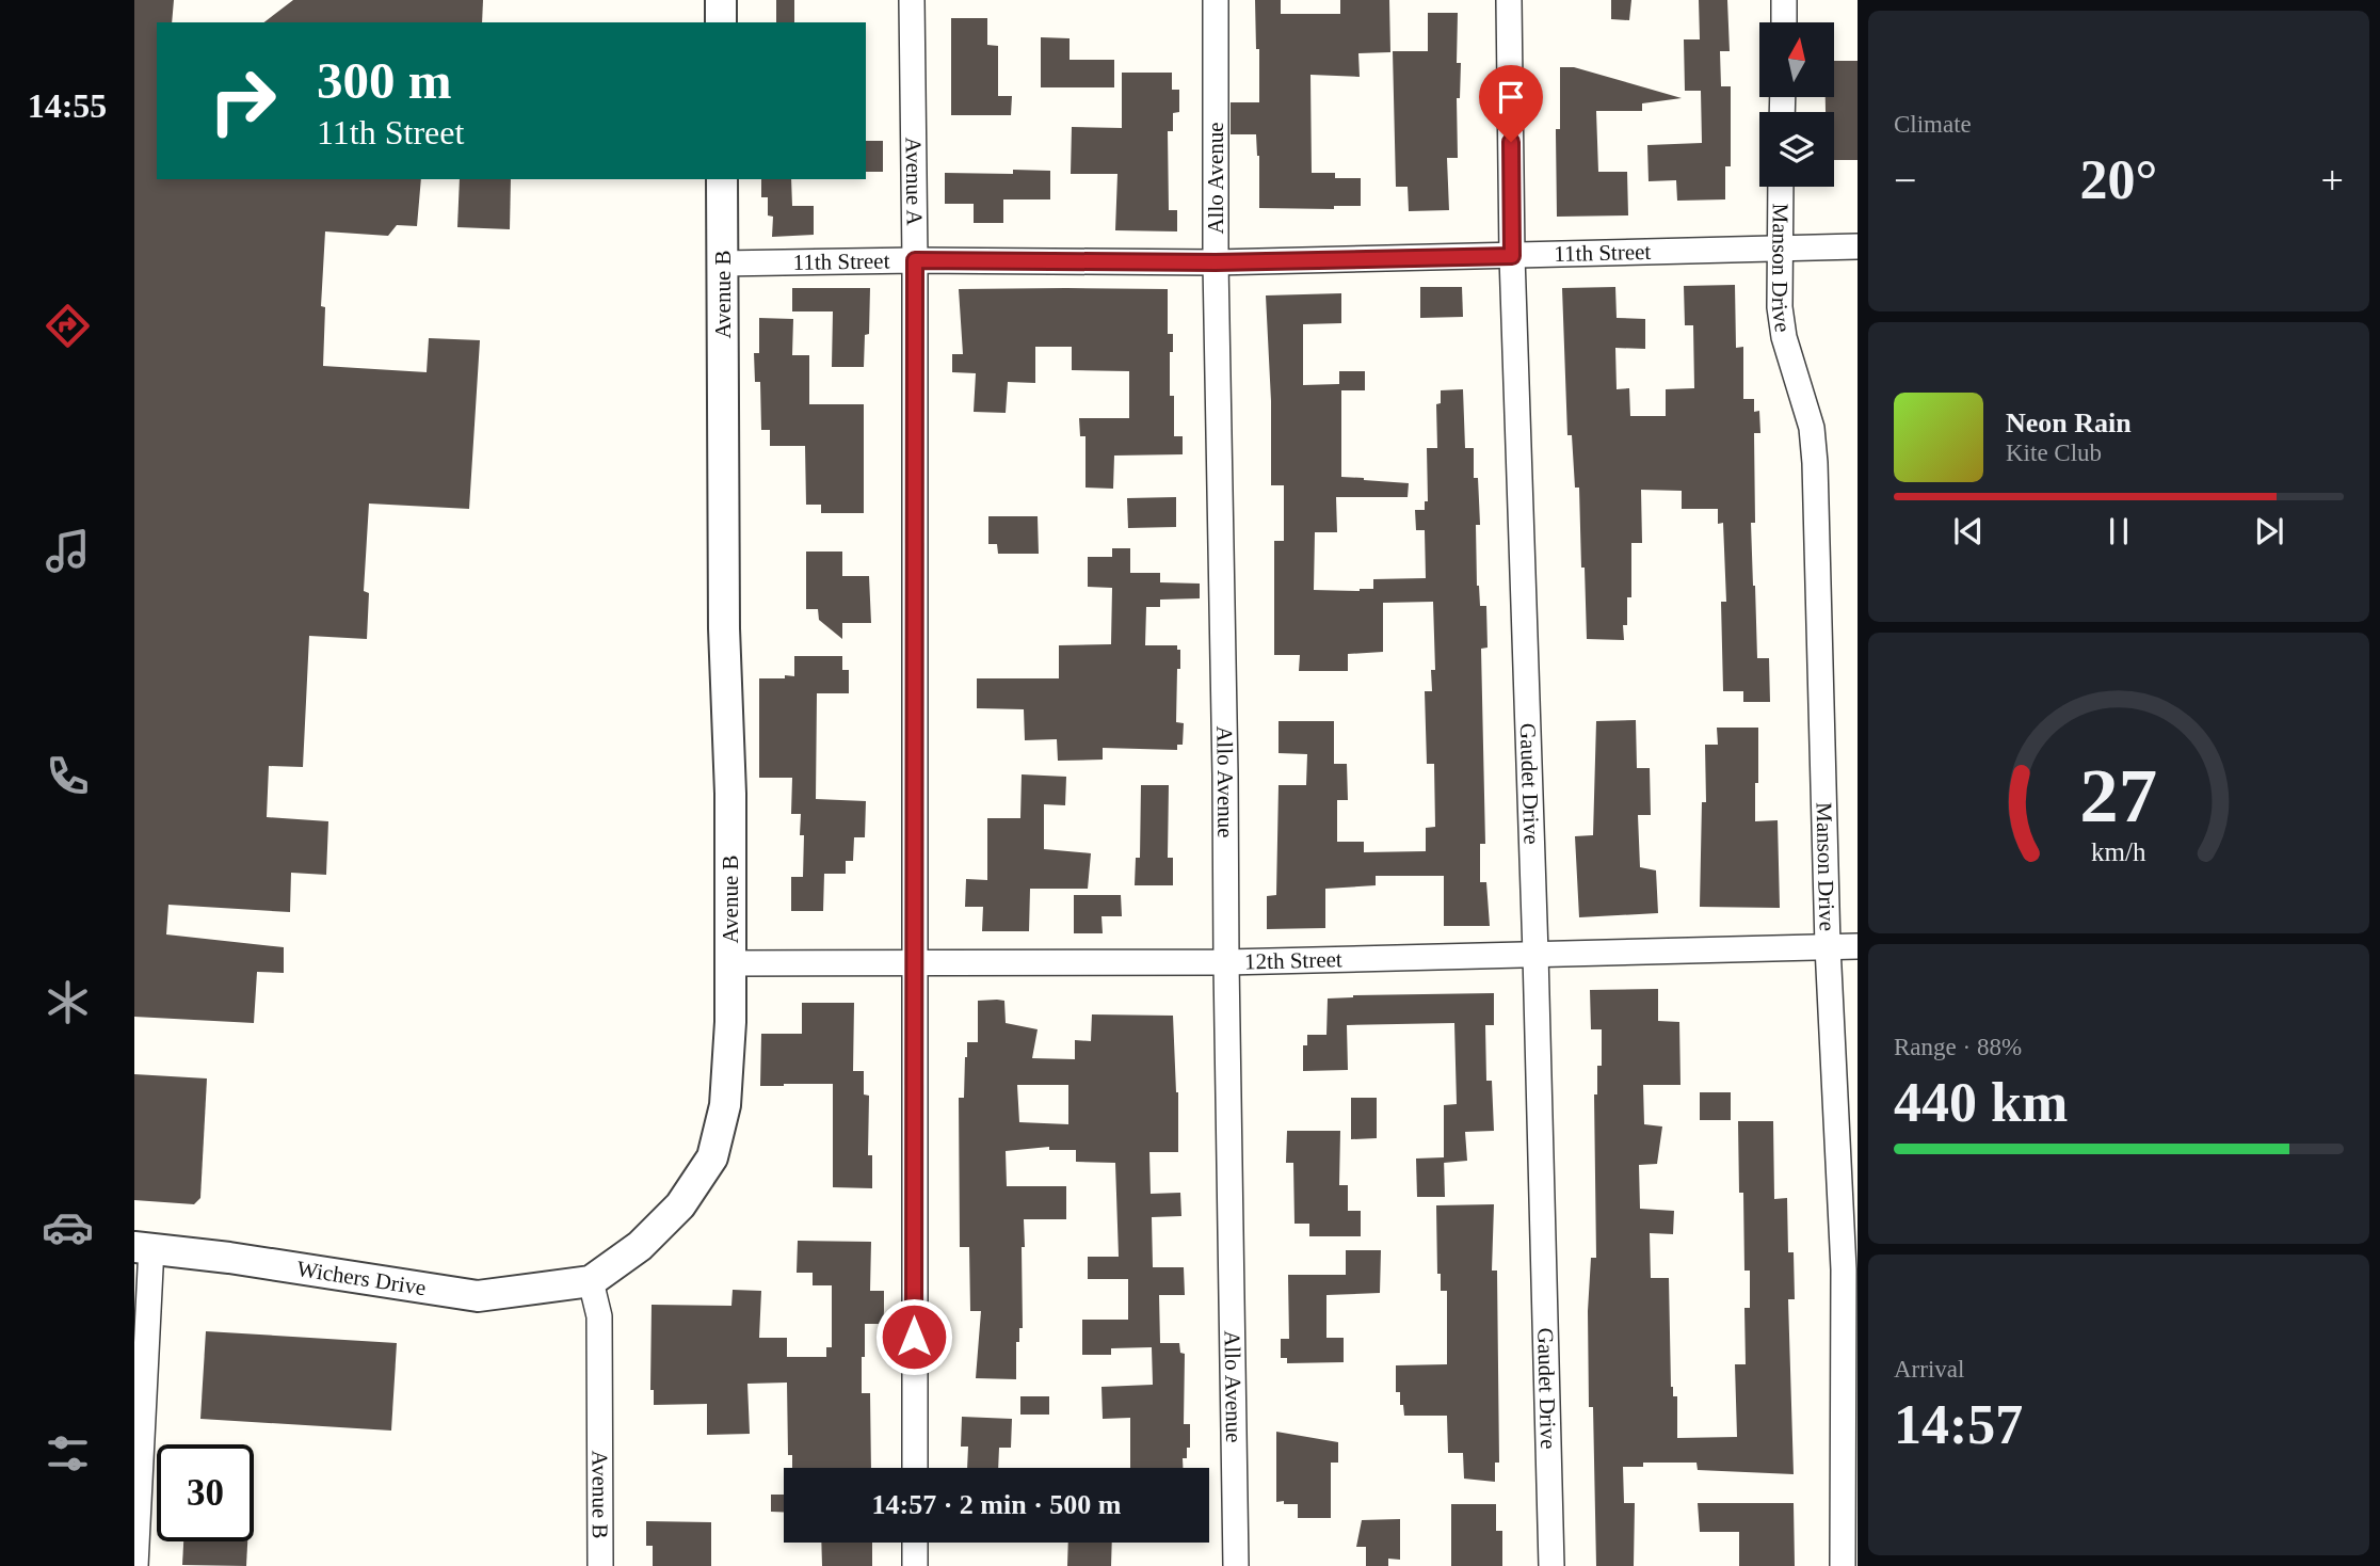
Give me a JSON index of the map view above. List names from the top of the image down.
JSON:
{
  "streets": {
    "street": [
      "Allo Avenue",
      "Avenue A",
      "11th Street",
      "Manson Drive",
      "Avenue B",
      "Gaudet Drive",
      "12th Street",
      "Wichers Drive"
    ]
  },
  "crossings": [
    ["Allo Avenue", "11th Street"],
    ["Allo Avenue", "12th Street"],
    ["Avenue A", "11th Street"],
    ["Avenue A", "12th Street"],
    ["11th Street", "Manson Drive"],
    ["11th Street", "Avenue B"],
    ["11th Street", "Gaudet Drive"],
    ["Manson Drive", "12th Street"],
    ["Avenue B", "12th Street"],
    ["Avenue B", "Wichers Drive"],
    ["Gaudet Drive", "12th Street"]
  ],
  "north": "top",
  "page": {
    "tabs": "14:55",
    "tile": [
      "Climate",
      ["Range · 88%", "440 km"],
      ["Arrival", "14:57"]
    ],
    "turn": ["300 m", "11th Street"],
    "heat": ["−", "20°", "+"],
    "song": ["Neon Rain", "Kite Club"],
    "limit": "30",
    "trip": "14:57 · 2 min · 500 m",
    "gauge": ["27", "km/h"]
  }
}
